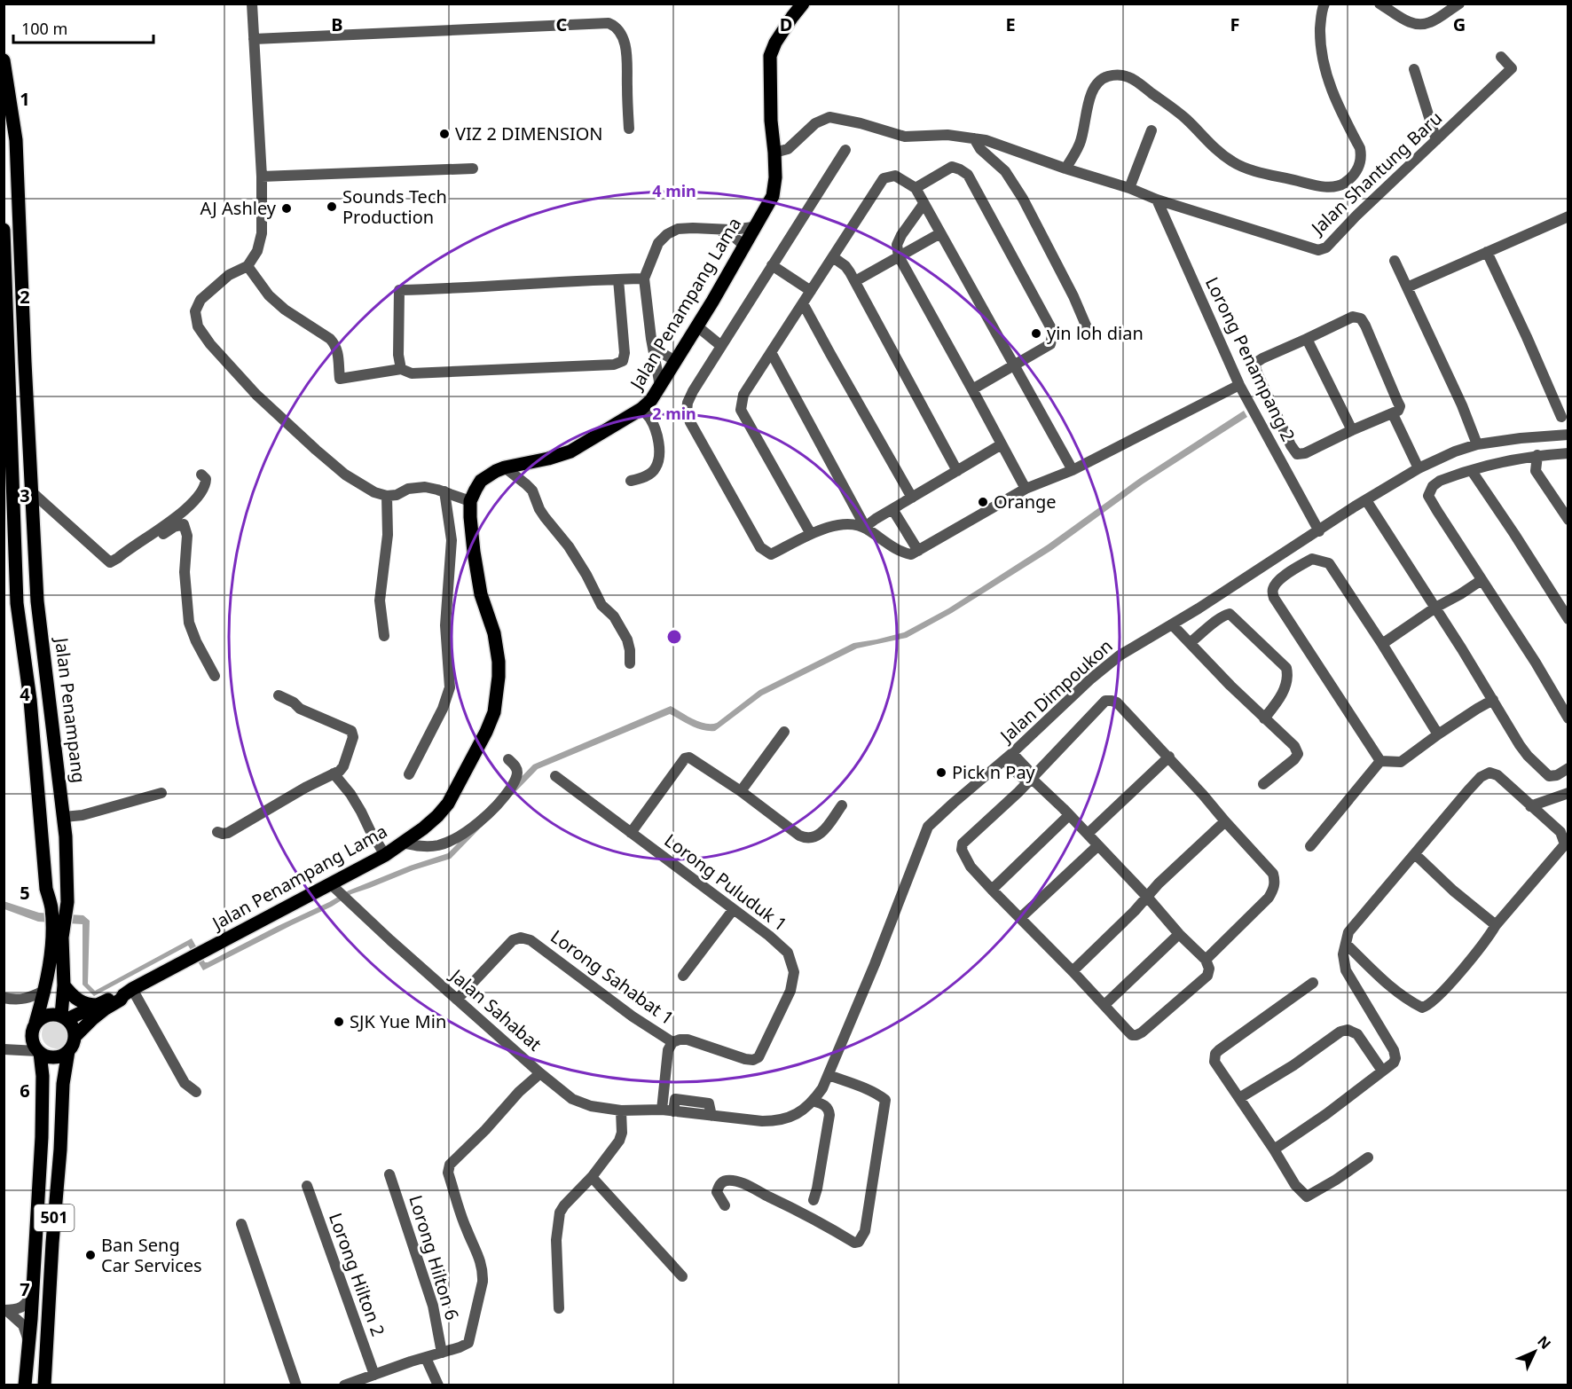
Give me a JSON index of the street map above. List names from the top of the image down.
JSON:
{
  "streets": {
    "main road": ["Jalan Penampang Lama", "Jalan Penampang", "501"],
    "street": [
      "Jalan Shantung Baru",
      "Lorong Penampang 2",
      "Jalan Dimpoukon",
      "Lorong Puluduk 1",
      "Lorong Sahabat 1",
      "Jalan Sahabat",
      "Lorong Hilton 6",
      "Lorong Hilton 2"
    ]
  },
  "crossings": [
    ["Jalan Shantung Baru", "Jalan Penampang Lama"],
    ["Jalan Shantung Baru", "Lorong Penampang 2"],
    ["Jalan Penampang Lama", "Jalan Penampang"],
    ["Jalan Penampang Lama", "Jalan Sahabat"],
    ["Jalan Penampang Lama", "501"],
    ["Lorong Penampang 2", "Jalan Dimpoukon"],
    ["Jalan Dimpoukon", "Lorong Sahabat 1"],
    ["Jalan Dimpoukon", "Jalan Sahabat"],
    ["Jalan Penampang", "501"],
    ["Lorong Puluduk 1", "Lorong Sahabat 1"],
    ["Lorong Sahabat 1", "Jalan Sahabat"]
  ],
  "places": [
    "VIZ 2 DIMENSION",
    "Sounds Tech Production",
    "AJ Ashley",
    "yin loh dian",
    "Orange",
    "Pick n Pay",
    "SJK Yue Min",
    "Ban Seng Car Services"
  ],
  "scale_bar": "100 m",
  "north": "top right",
  "grid": {
    "columns": [
      "B",
      "C",
      "D",
      "E",
      "F",
      "G"
    ],
    "rows": [
      "1",
      "2",
      "3",
      "4",
      "5",
      "6",
      "7"
    ]
  },
  "rings": ["4 min", "2 min"]
}
